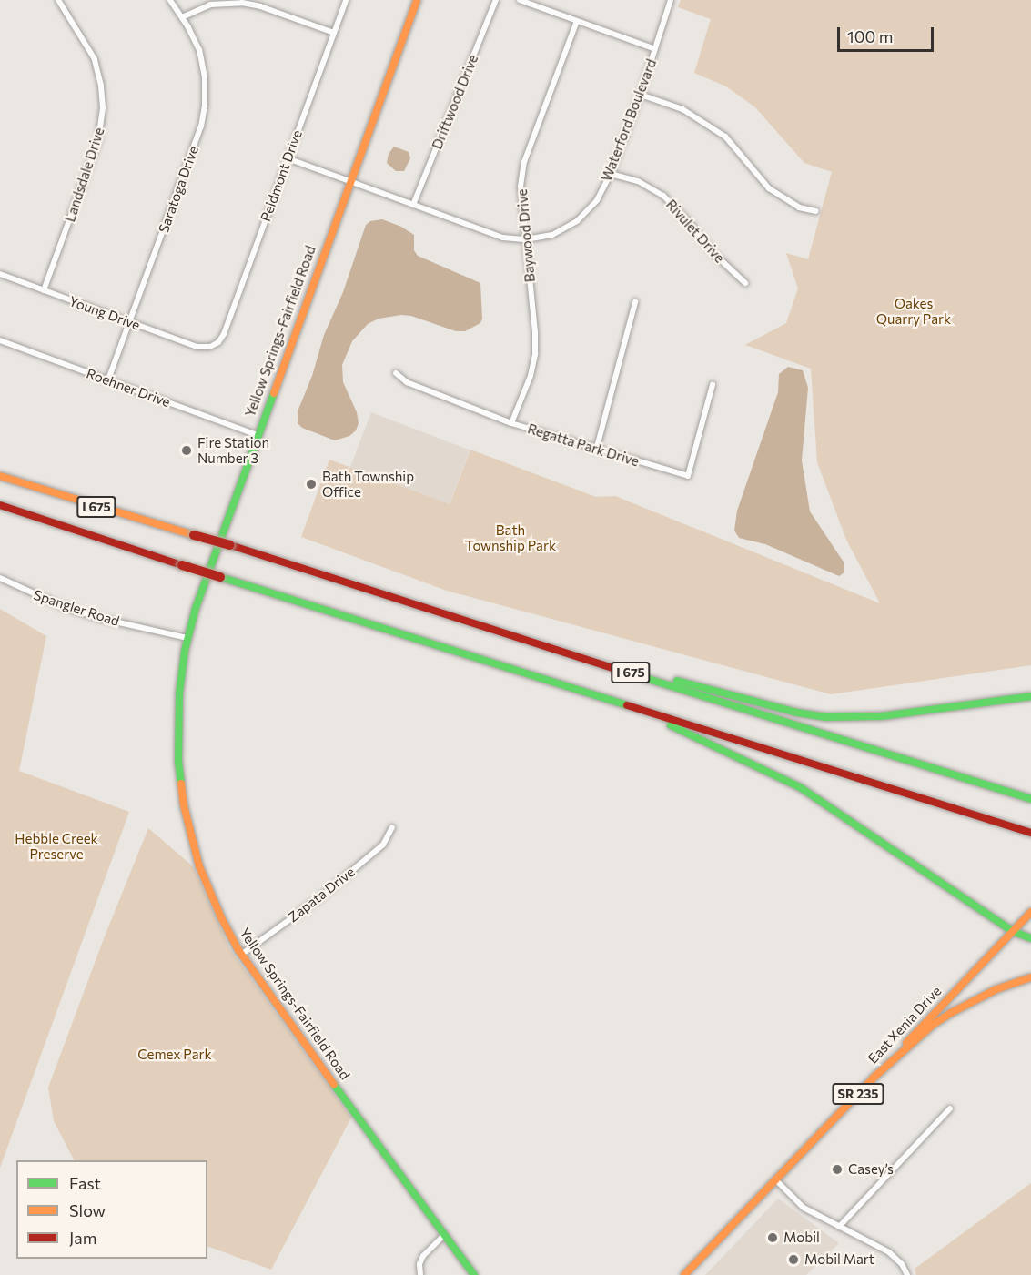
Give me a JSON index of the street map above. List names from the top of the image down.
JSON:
{
  "streets": {
    "main road": [
      "Yellow Springs-Fairfield Road",
      "I 675",
      "East Xenia Drive",
      "SR 235"
    ],
    "street": [
      "Driftwood Drive",
      "Waterford Boulevard",
      "Landsdale Drive",
      "Peidmont Drive",
      "Saratoga Drive",
      "Rivulet Drive",
      "Baywood Drive",
      "Young Drive",
      "Roehner Drive",
      "Regatta Park Drive",
      "Spangler Road",
      "Zapata Drive"
    ]
  },
  "crossings": [
    ["Driftwood Drive", "Waterford Boulevard"],
    ["Waterford Boulevard", "Peidmont Drive"],
    ["Waterford Boulevard", "Rivulet Drive"],
    ["Waterford Boulevard", "Baywood Drive"],
    ["Waterford Boulevard", "Yellow Springs-Fairfield Road"],
    ["Landsdale Drive", "Young Drive"],
    ["Peidmont Drive", "Young Drive"],
    ["Saratoga Drive", "Young Drive"],
    ["Saratoga Drive", "Roehner Drive"],
    ["Baywood Drive", "Regatta Park Drive"],
    ["Yellow Springs-Fairfield Road", "Roehner Drive"],
    ["Yellow Springs-Fairfield Road", "Spangler Road"],
    ["Yellow Springs-Fairfield Road", "Zapata Drive"]
  ],
  "parks": [
    "Oakes Quarry Park",
    "Bath Township Park",
    "Hebble Creek Preserve",
    "Cemex Park"
  ],
  "places": [
    "Fire Station Number 3",
    "Bath Township Office",
    "Casey’s",
    "Mobil",
    "Mobil Mart"
  ],
  "legend": ["Fast", "Slow", "Jam"],
  "scale_bar": "100 m"
}
